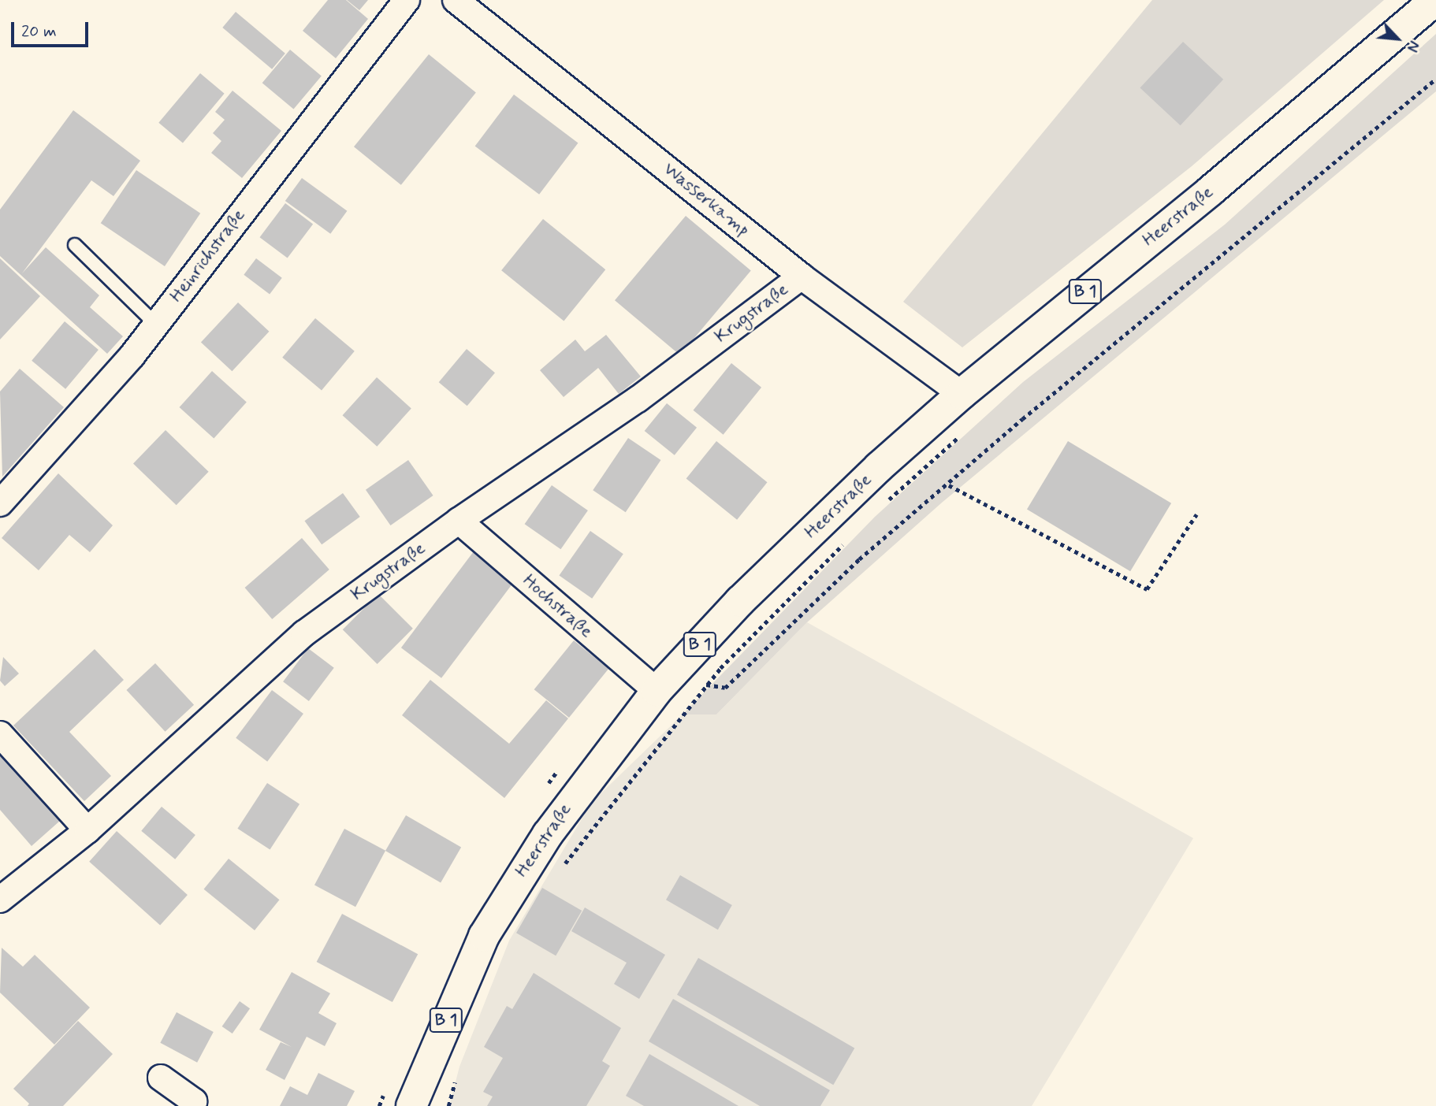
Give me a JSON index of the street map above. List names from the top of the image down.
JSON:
{
  "streets": {
    "main road": ["Heerstraße", "B 1"],
    "street": [
      "Wasserkamp",
      "Heinrichstraße",
      "Krugstraße",
      "Hochstraße"
    ]
  },
  "crossings": [
    ["Wasserkamp", "Heerstraße"],
    ["Wasserkamp", "Krugstraße"],
    ["Heerstraße", "Hochstraße"],
    ["Krugstraße", "Hochstraße"]
  ],
  "scale_bar": "20 m",
  "north": "bottom right"
}
